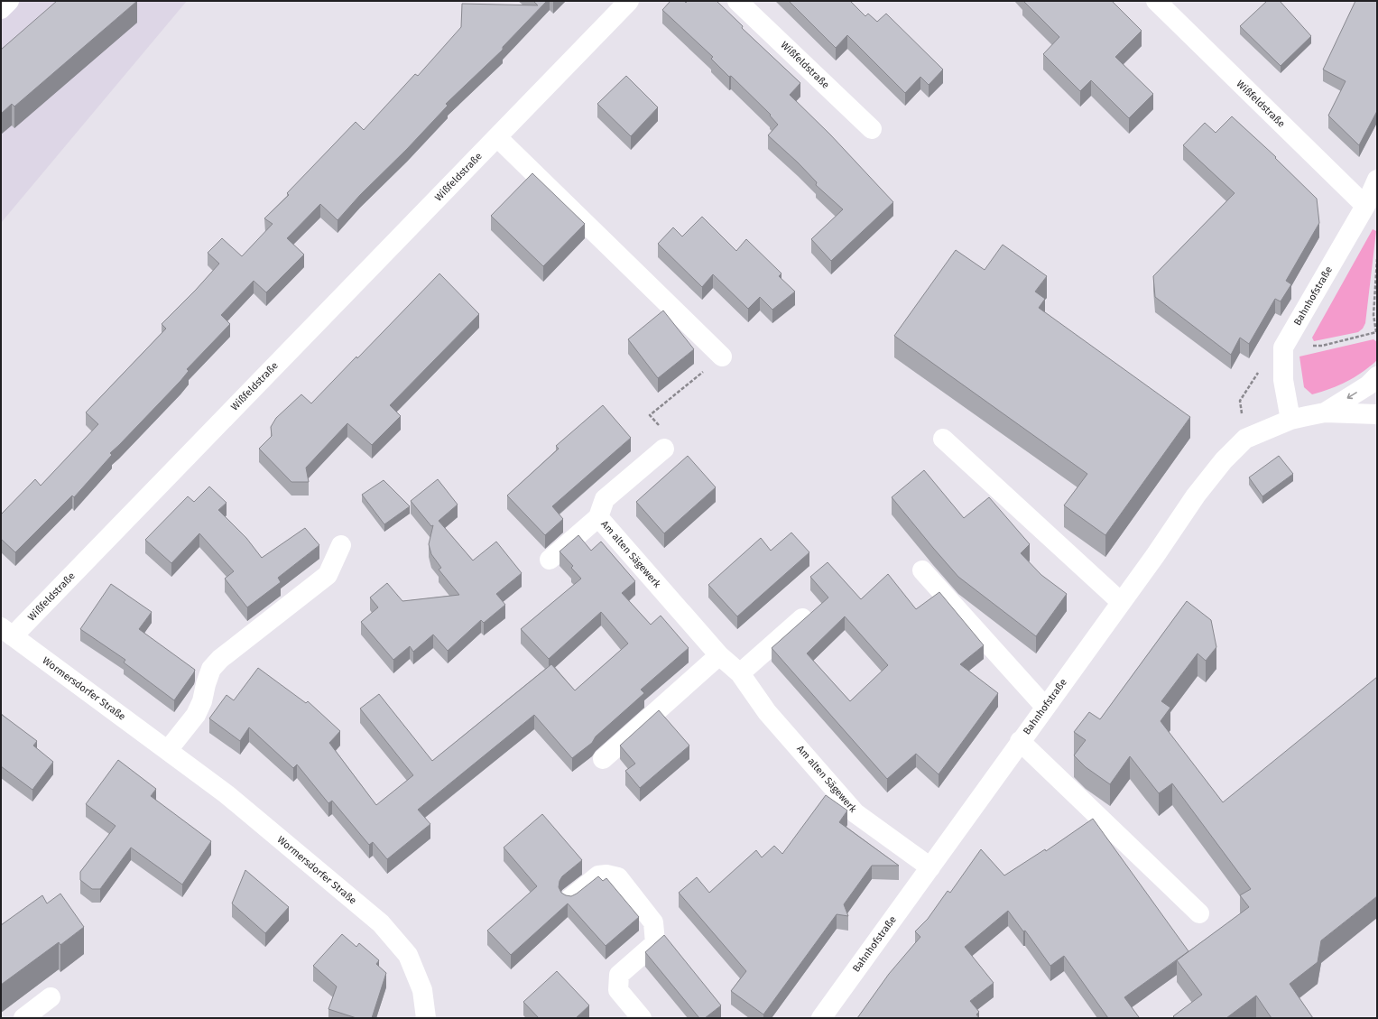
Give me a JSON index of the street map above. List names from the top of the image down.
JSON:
{
  "streets": {
    "street": [
      "Wißfeldstraße",
      "Bahnhofstraße",
      "Am alten Sägewerk",
      "Wormersdorfer Straße"
    ]
  },
  "crossings": [
    ["Wißfeldstraße", "Bahnhofstraße"],
    ["Wißfeldstraße", "Wormersdorfer Straße"],
    ["Bahnhofstraße", "Am alten Sägewerk"]
  ]
}
